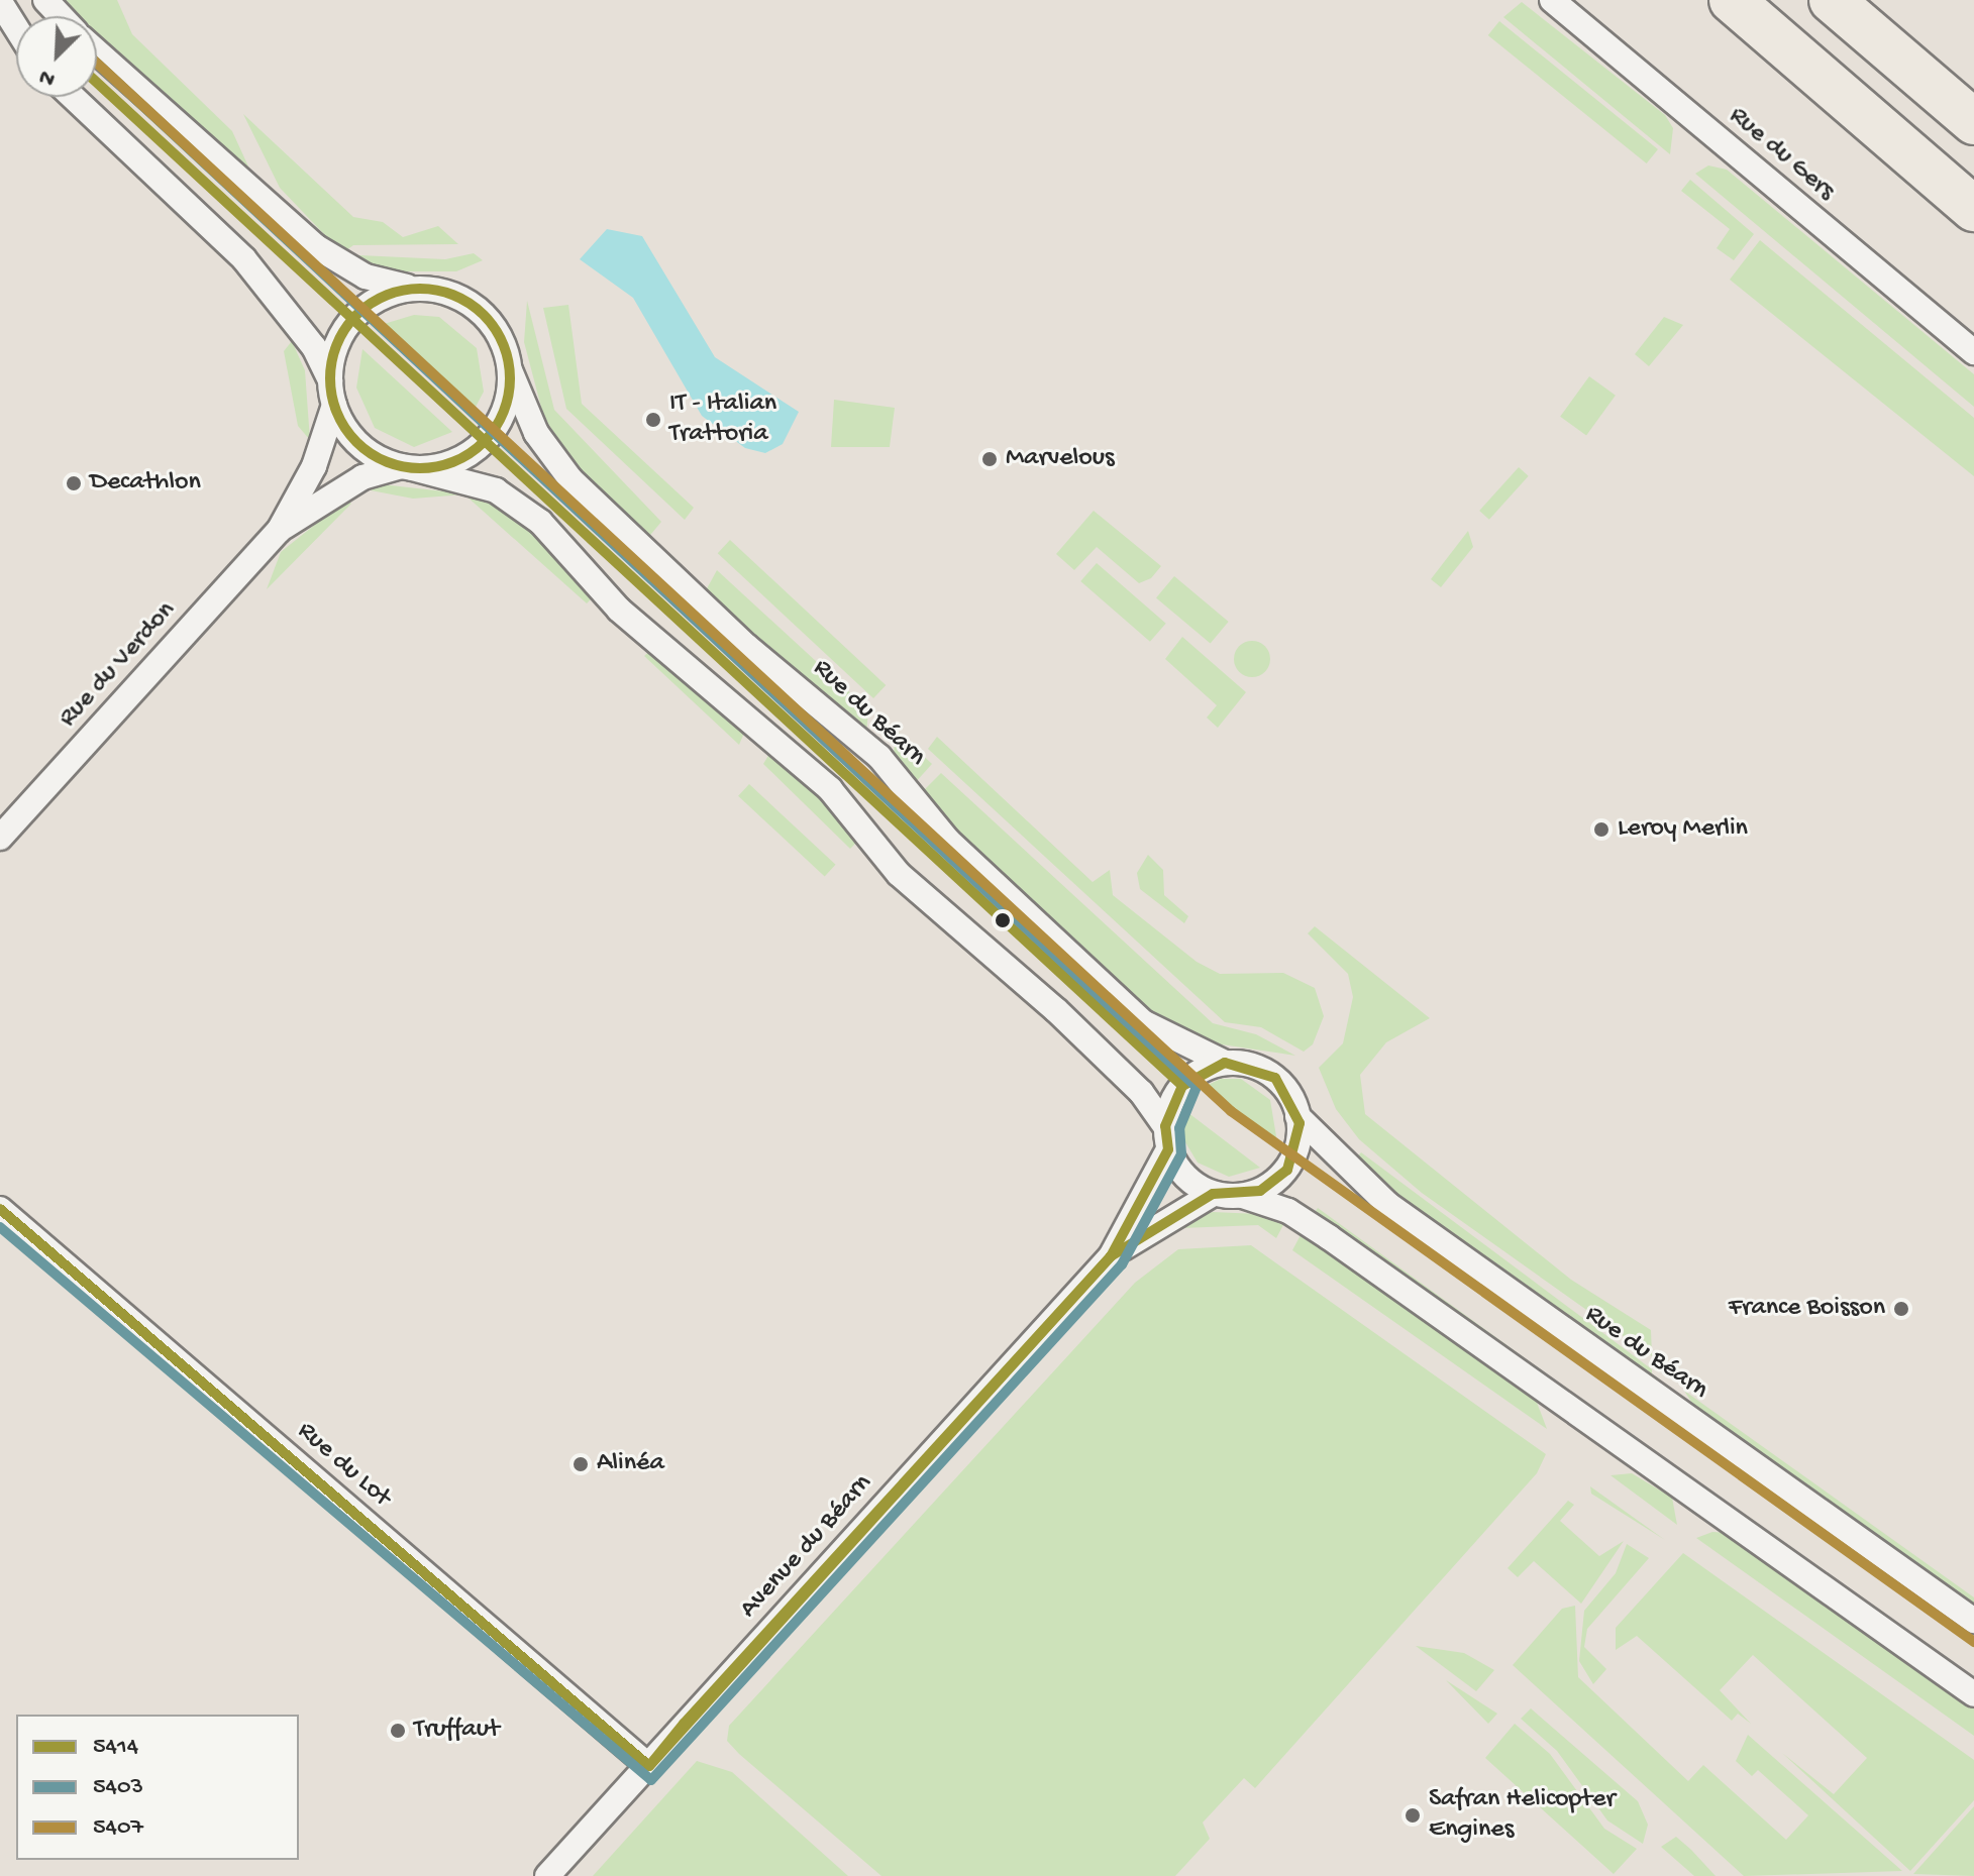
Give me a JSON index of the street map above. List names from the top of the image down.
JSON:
{
  "streets": {
    "street": [
      "Rue du Gers",
      "Rue du Verdon",
      "Rue du Béarn",
      "Rue du Lot",
      "Avenue du Béarn"
    ]
  },
  "crossings": [
    ["Rue du Verdon", "Rue du Béarn"],
    ["Rue du Béarn", "Avenue du Béarn"],
    ["Rue du Lot", "Avenue du Béarn"]
  ],
  "places": [
    "IT - Italian Trattoria",
    "Marvelous",
    "Decathlon",
    "Leroy Merlin",
    "France Boisson",
    "Alinéa",
    "Truffaut",
    "Safran Helicopter Engines"
  ],
  "lines": ["transit line 5407", "transit line 5403", "transit line 5414"],
  "legend": ["5414", "5403", "5407"],
  "north": "bottom left"
}
